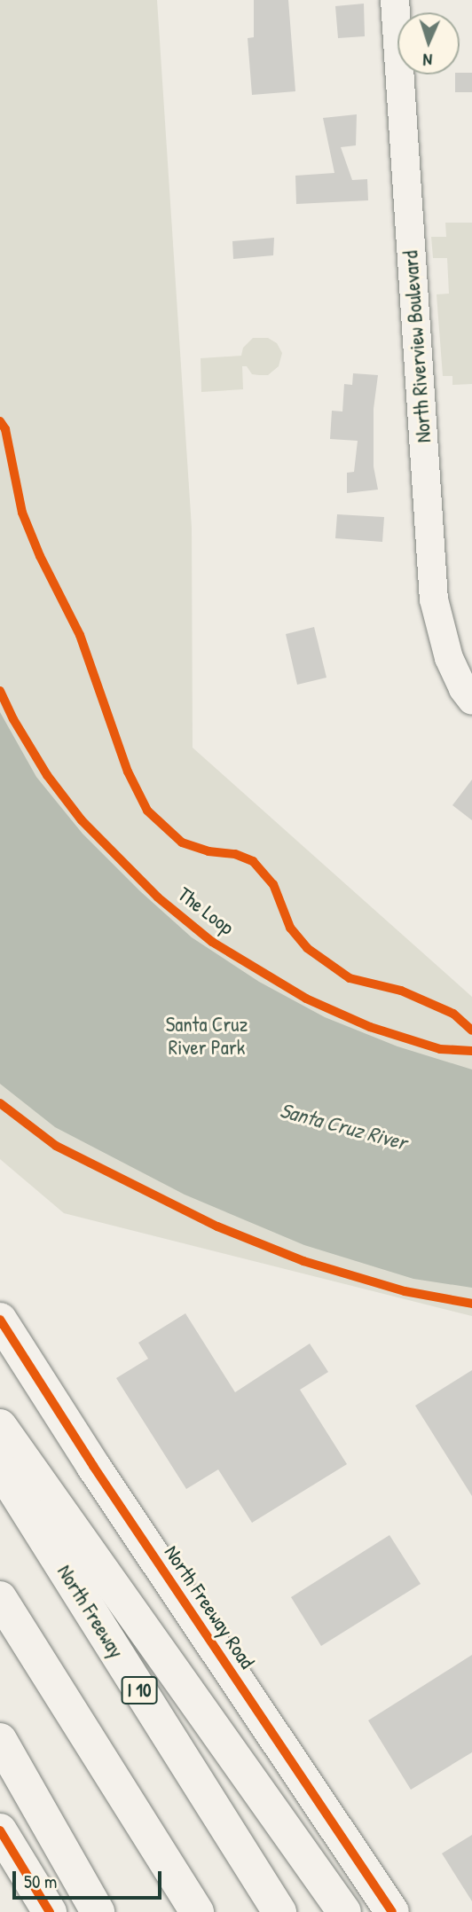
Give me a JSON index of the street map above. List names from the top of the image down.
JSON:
{
  "streets": {
    "main road": ["North Freeway Road", "North Freeway", "I 10"],
    "street": ["North Riverview Boulevard"],
    "cycle path": ["The Loop"]
  },
  "water": ["Santa Cruz River"],
  "parks": ["Santa Cruz River Park"],
  "scale_bar": "50 m",
  "north": "bottom"
}
